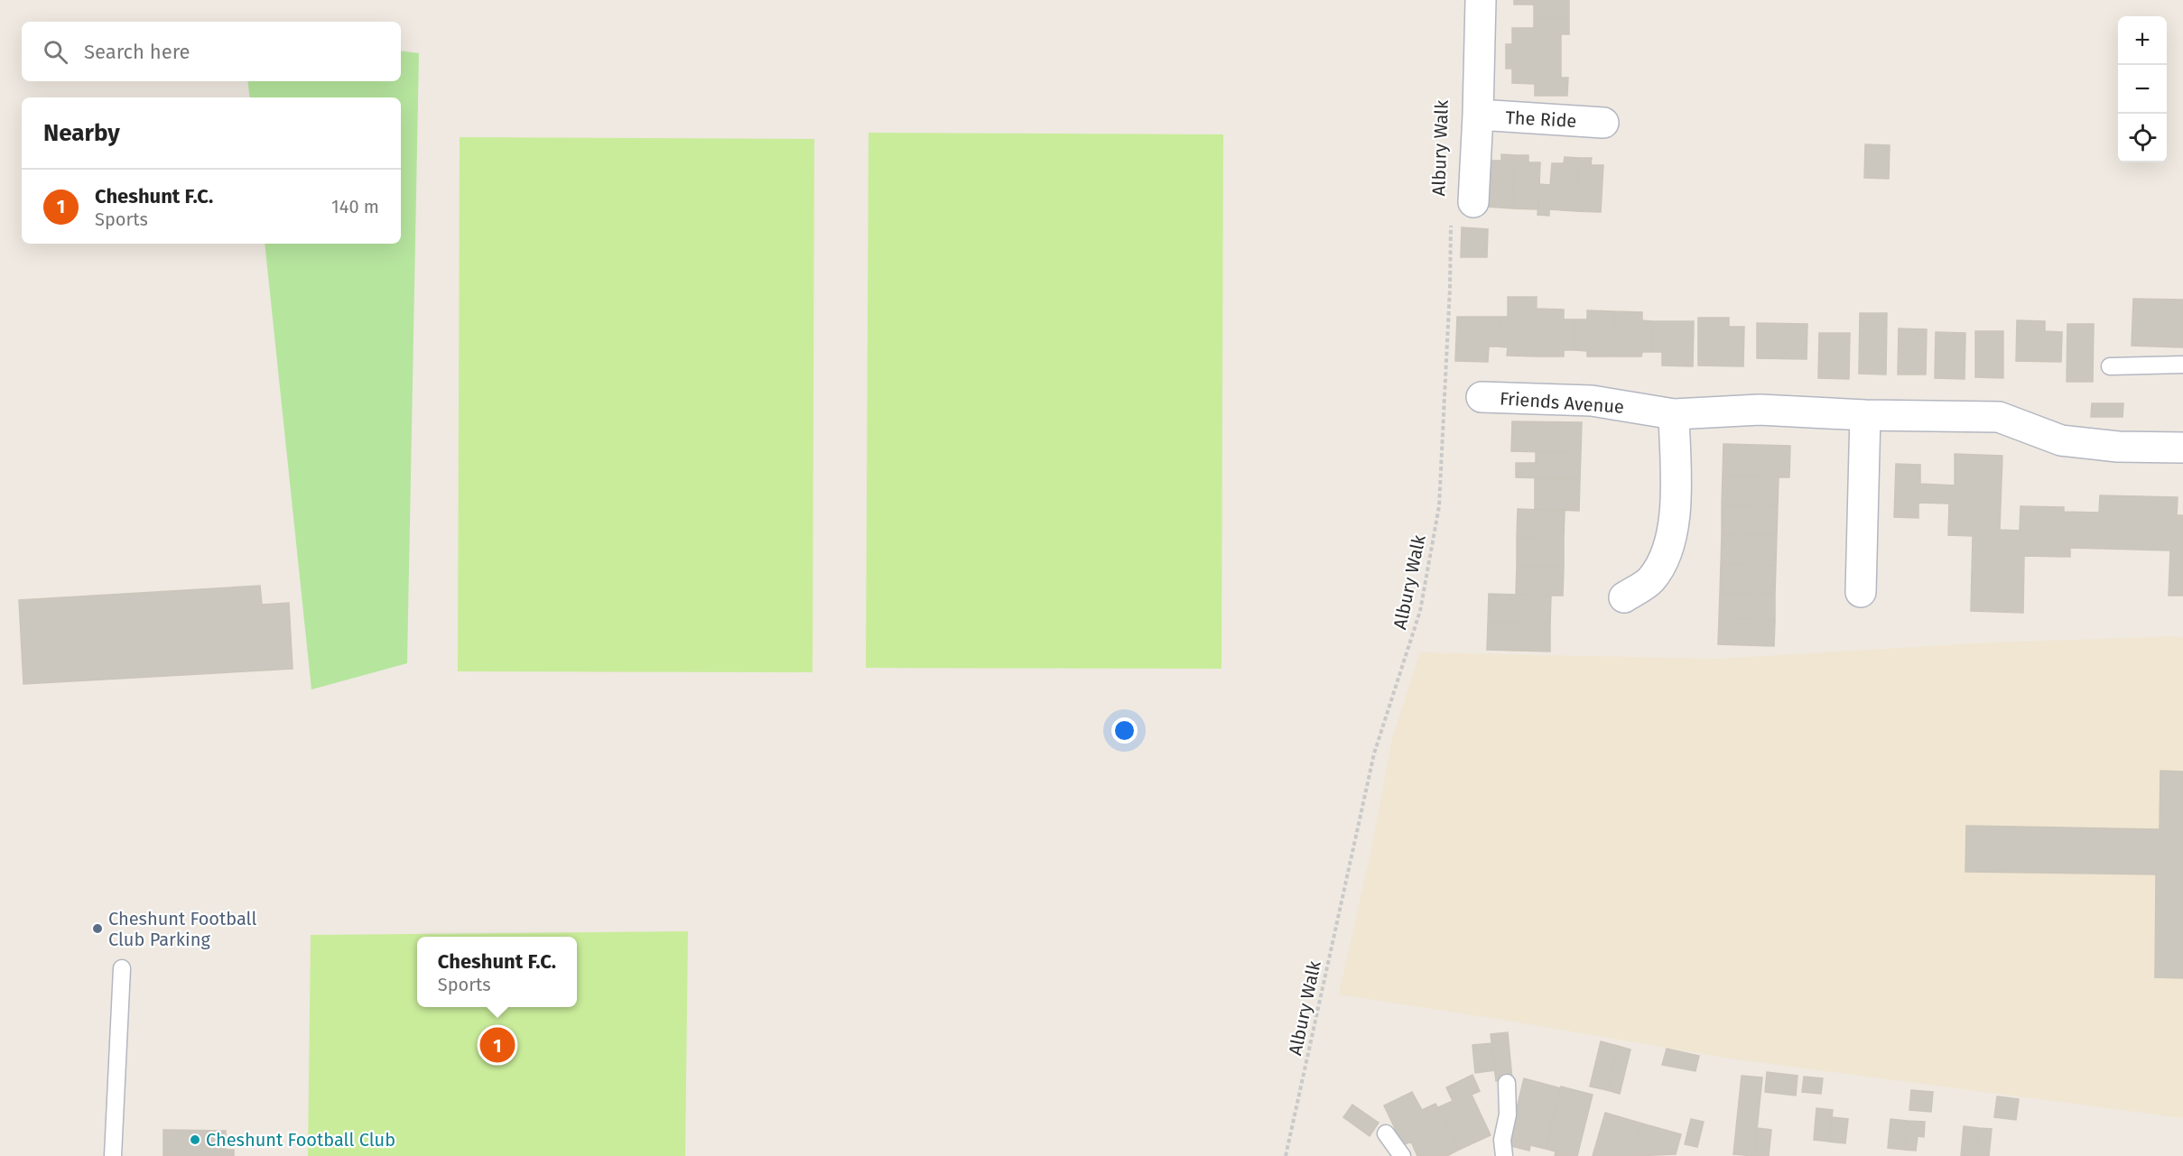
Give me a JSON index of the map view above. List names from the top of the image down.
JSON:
{
  "streets": {
    "street": ["The Ride", "Friends Avenue"],
    "path": ["Albury Walk"]
  },
  "places": ["Cheshunt Football Club Parking", "Cheshunt Football Club"],
  "page": {
    "map_buttons": ["+", "−"],
    "search": "Search here",
    "heading": "Nearby",
    "list": [
      {
        "mark": "1",
        "name": "Cheshunt F.C.",
        "note": "Sports",
        "value": "140 m"
      }
    ],
    "popup": ["Cheshunt F.C.", "Sports"],
    "pins": "1"
  }
}
